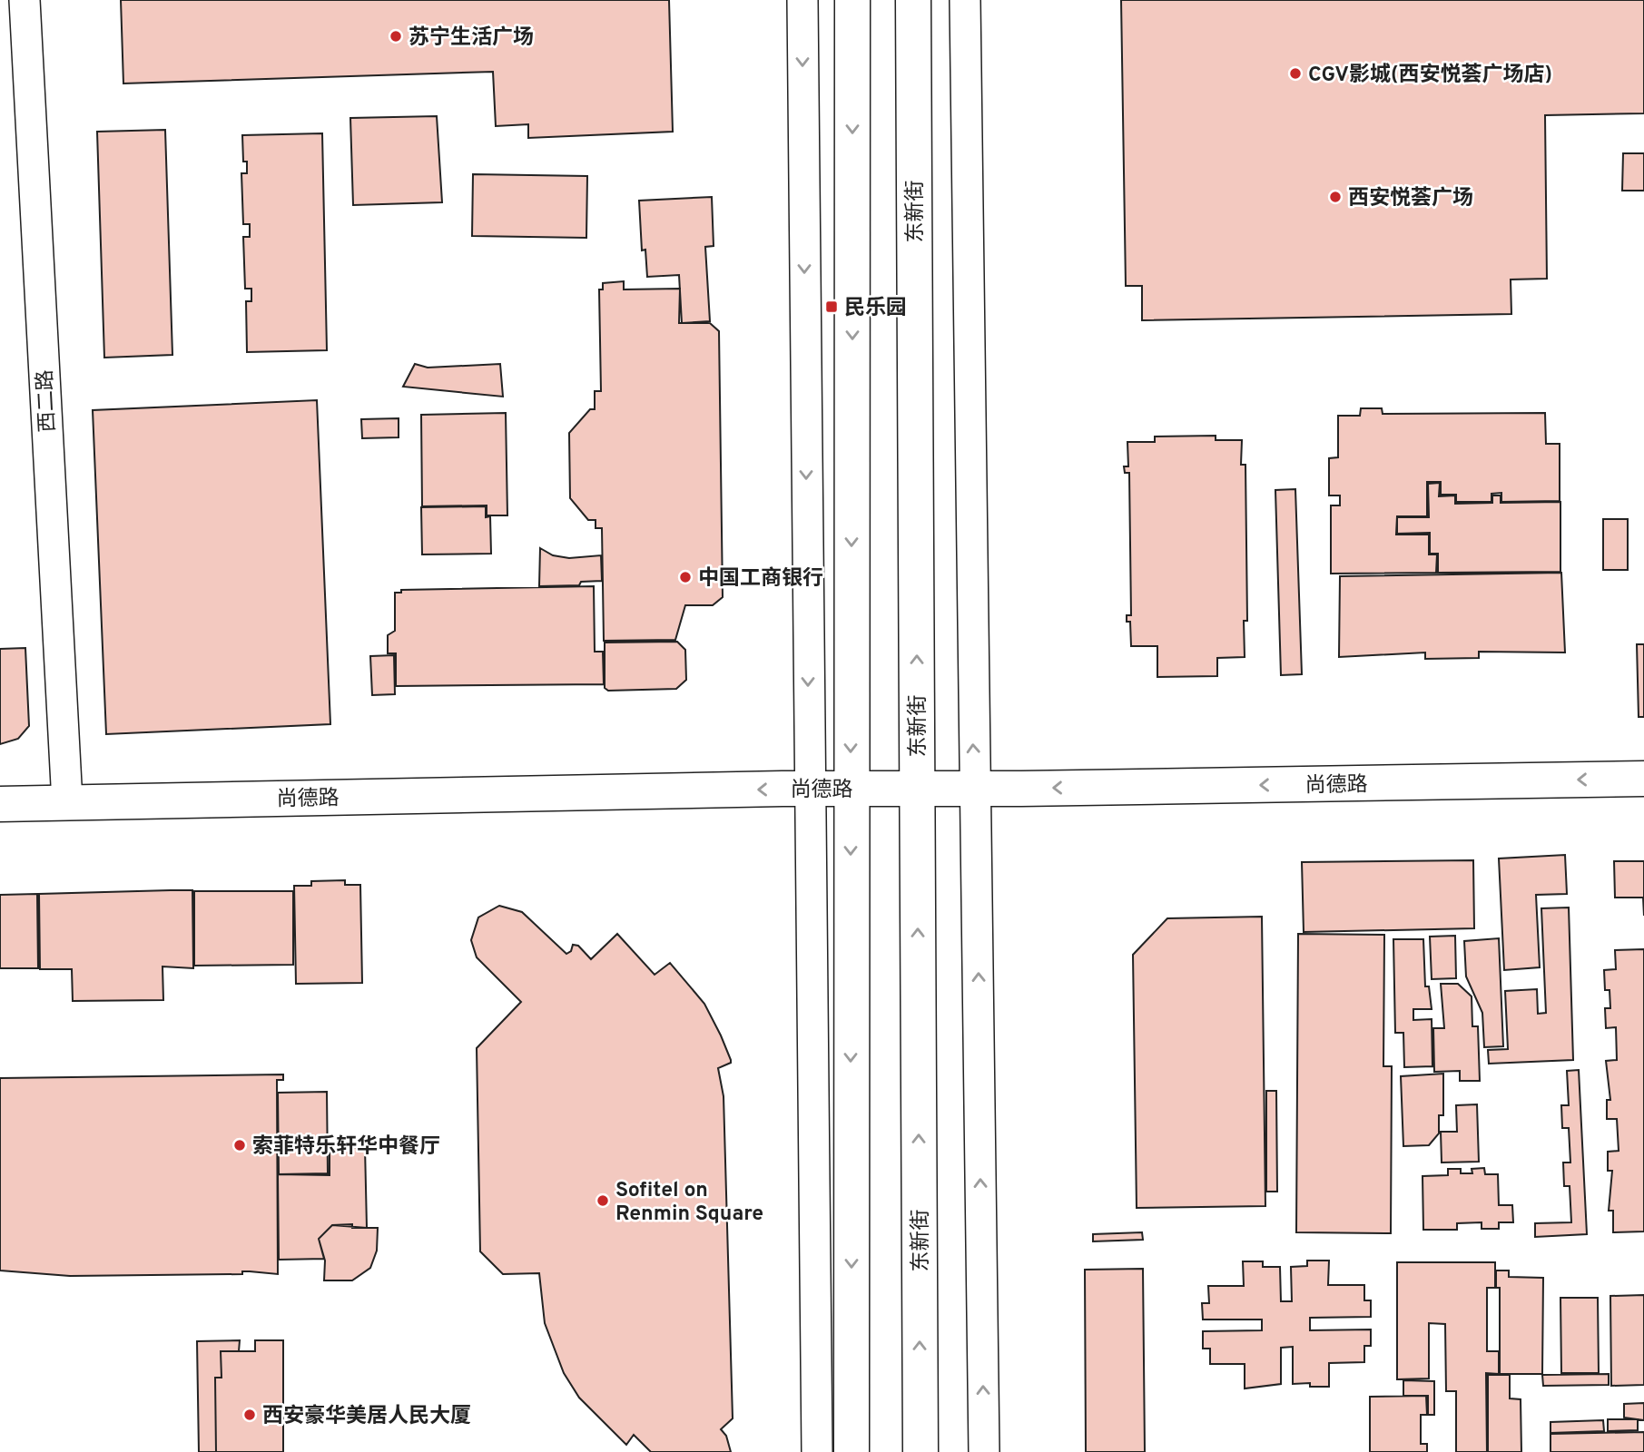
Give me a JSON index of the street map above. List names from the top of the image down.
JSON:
{
  "streets": {
    "main road": ["东新街", "尚德路"],
    "street": ["西二路"]
  },
  "crossings": [
    ["东新街", "尚德路"],
    ["西二路", "尚德路"]
  ],
  "one_way": ["尚德路"],
  "places": {
    "other": [
      "苏宁生活广场",
      "CGV影城(西安悦荟广场店)",
      "西安悦荟广场",
      "中国工商银行",
      "索菲特乐轩华中餐厅",
      "Sofitel on Renmin Square",
      "西安豪华美居人民大厦"
    ],
    "transit": ["民乐园"]
  }
}
